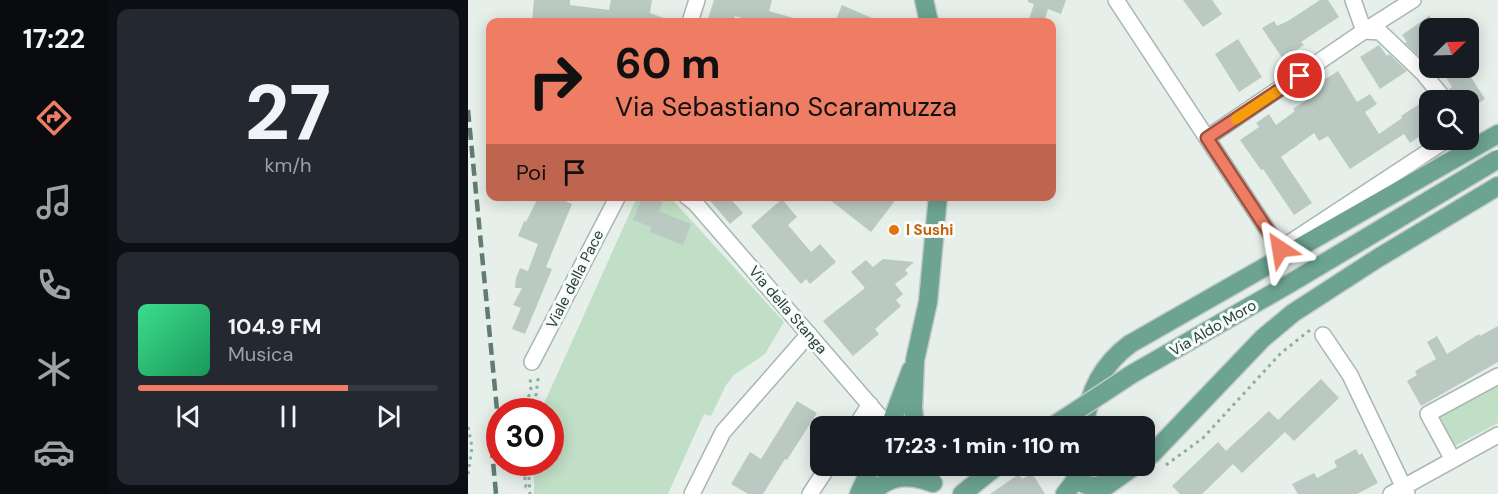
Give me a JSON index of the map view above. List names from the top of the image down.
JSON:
{
  "streets": {
    "main road": ["Via Aldo Moro"],
    "street": ["Viale della Pace", "Via della Stanga"]
  },
  "places": ["I Sushi"],
  "north": "top right",
  "page": {
    "tabs": "17:22",
    "tile": ["27", "km/h"],
    "turn": ["60 m", "Via Sebastiano Scaramuzza"],
    "then": "Poi",
    "song": ["104.9 FM", "Musica"],
    "limit": "30",
    "trip": "17:23 · 1 min · 110 m"
  }
}
